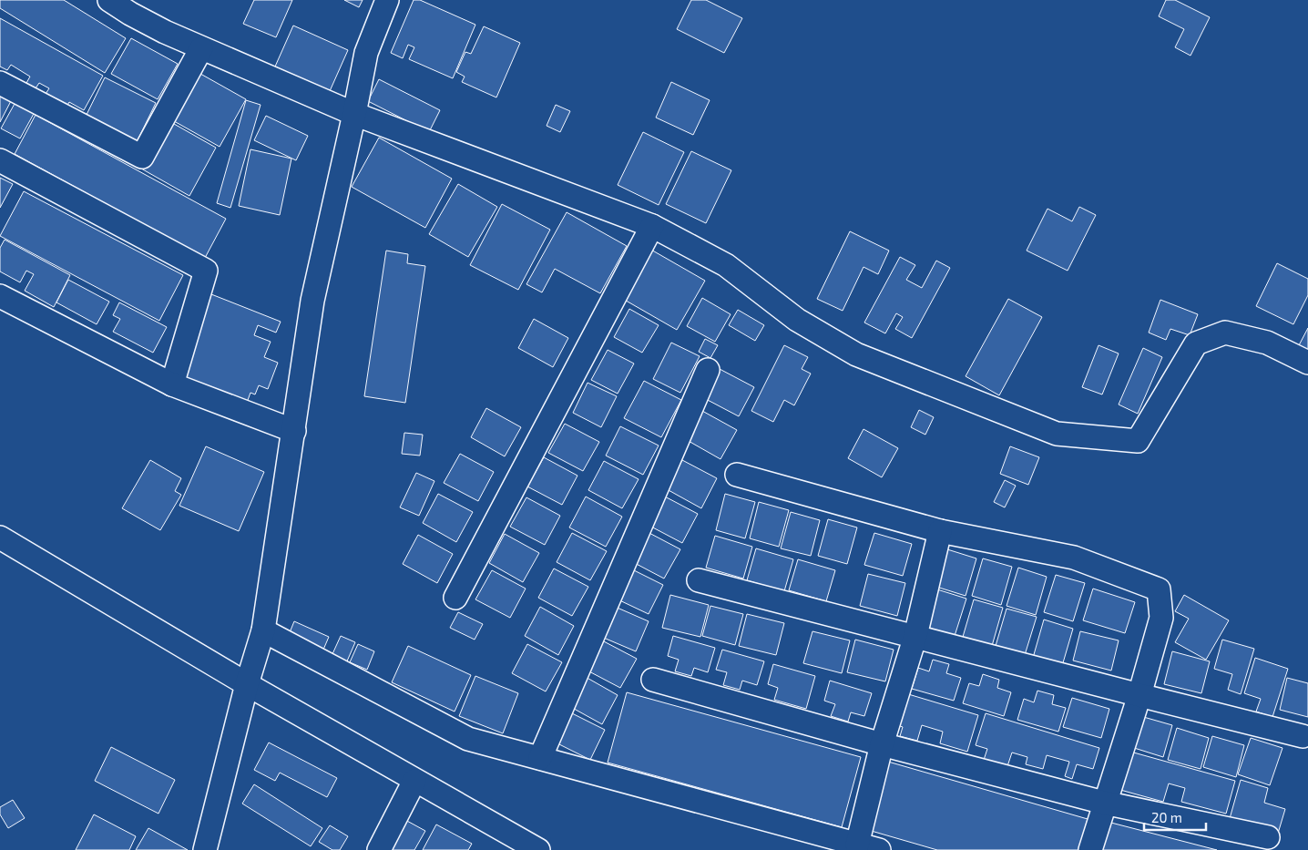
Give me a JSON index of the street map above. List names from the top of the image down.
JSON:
{
  "scale_bar": "20 m"
}
